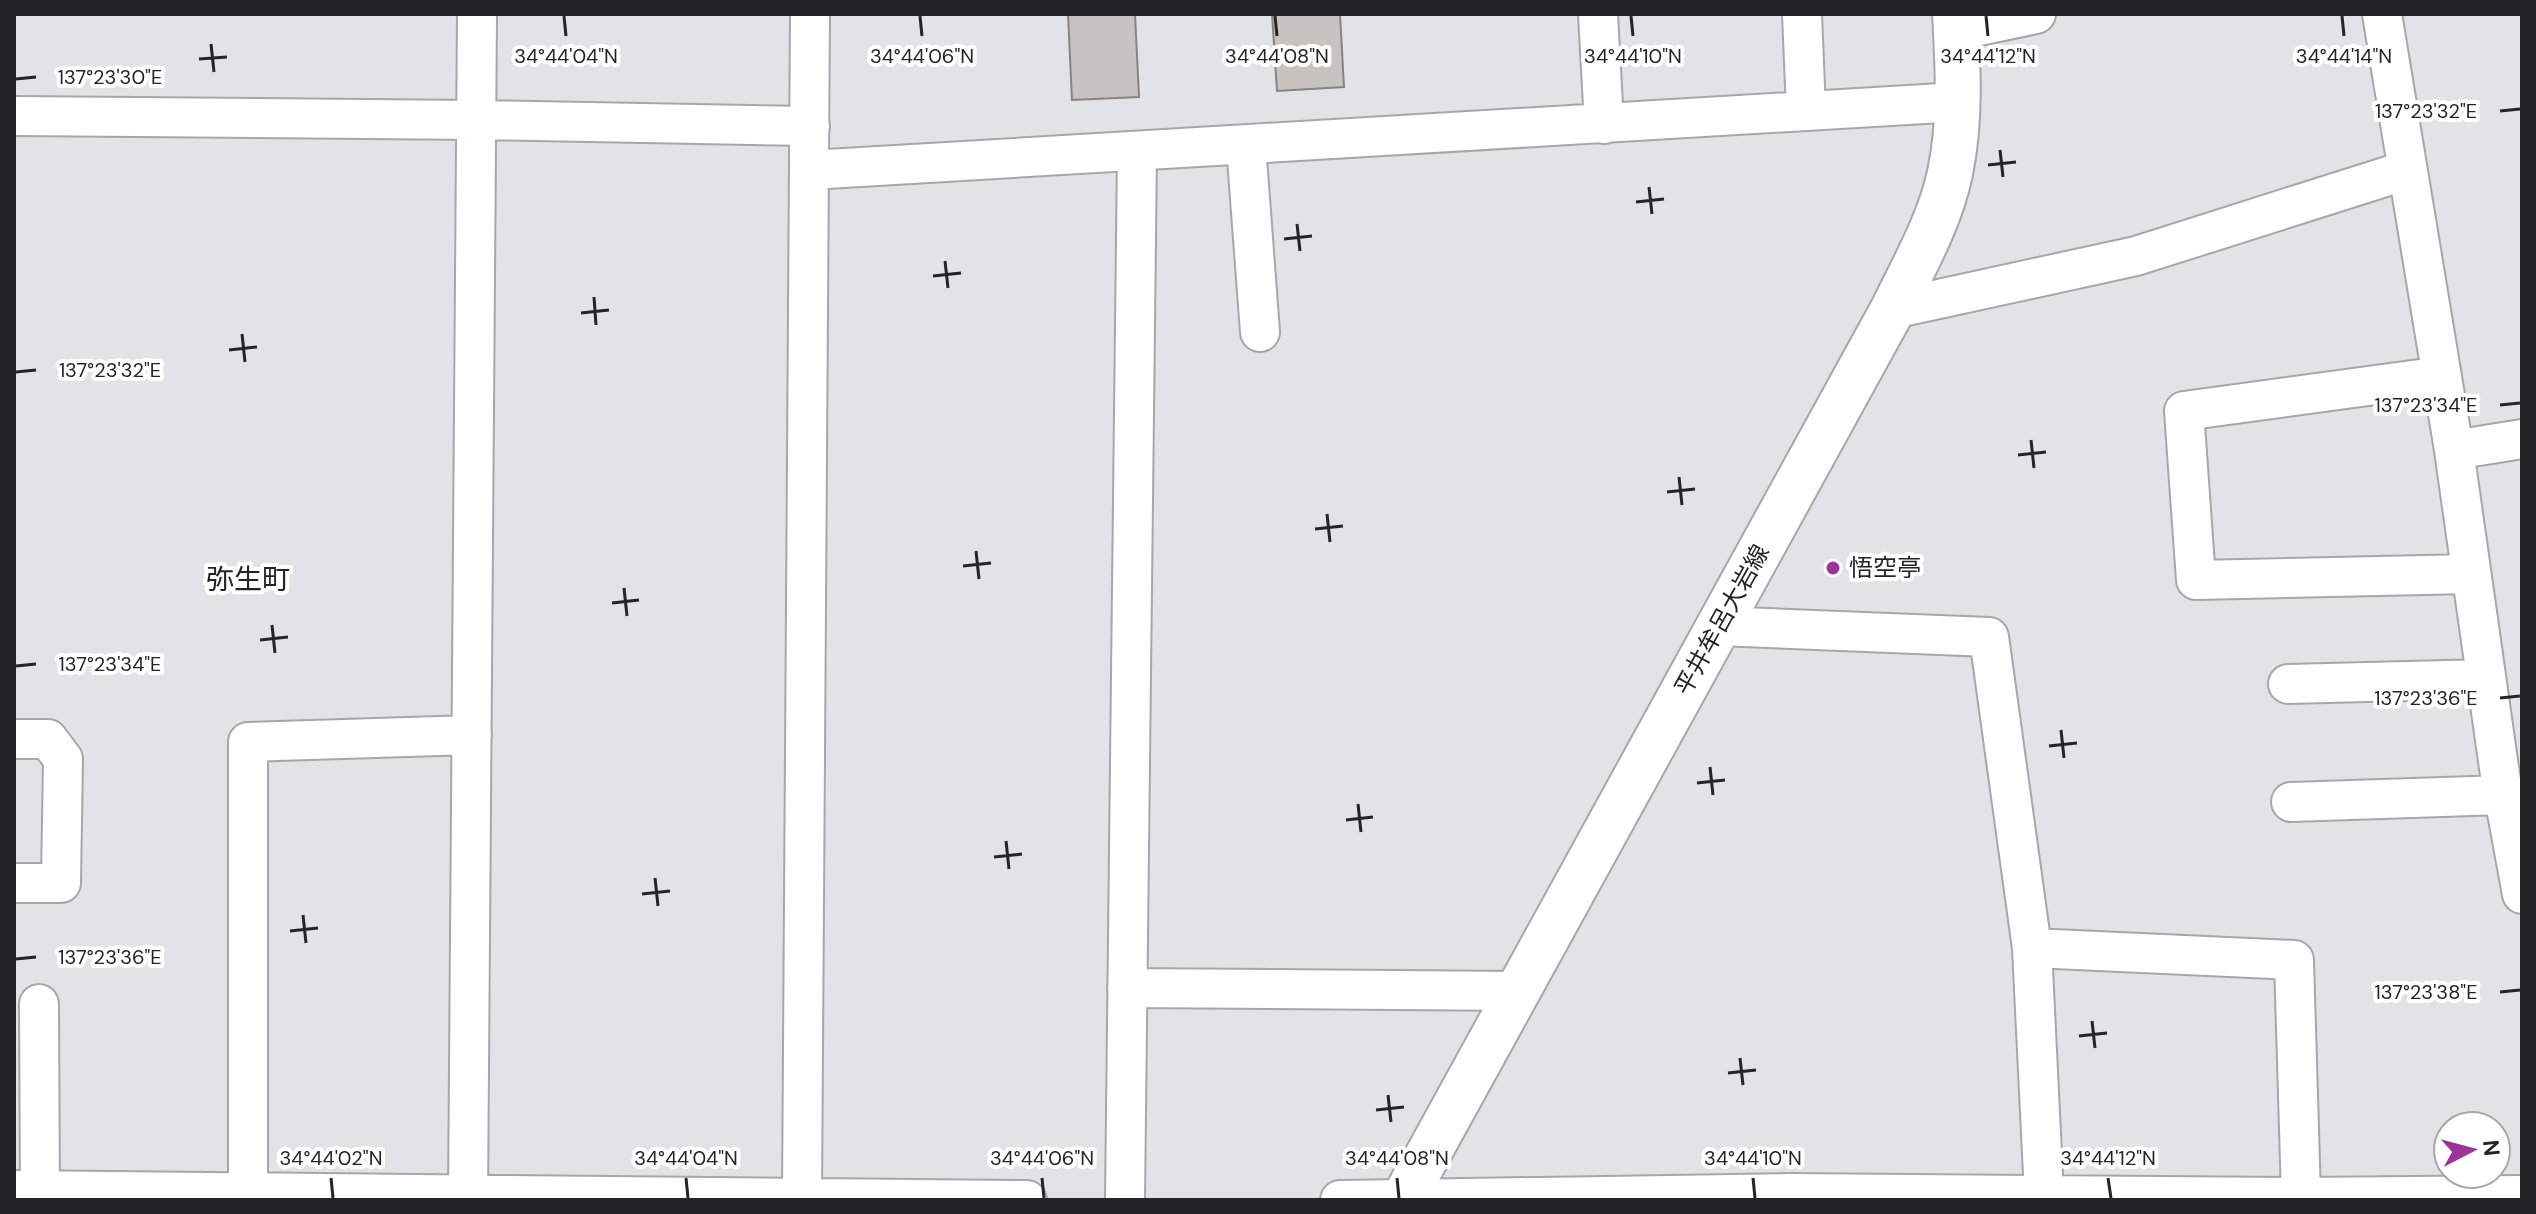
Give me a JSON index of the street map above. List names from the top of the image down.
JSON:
{
  "streets": {
    "main road": ["平井牟呂大岩線"]
  },
  "districts": ["弥生町"],
  "places": ["悟空亭"],
  "north": "right",
  "coordinates": [
    "34°44'04\"N",
    "34°44'06\"N",
    "34°44'08\"N",
    "34°44'10\"N",
    "34°44'12\"N",
    "34°44'14\"N",
    "137°23'30\"E",
    "137°23'32\"E",
    "137°23'34\"E",
    "137°23'36\"E",
    "137°23'38\"E",
    "34°44'02\"N"
  ]
}
